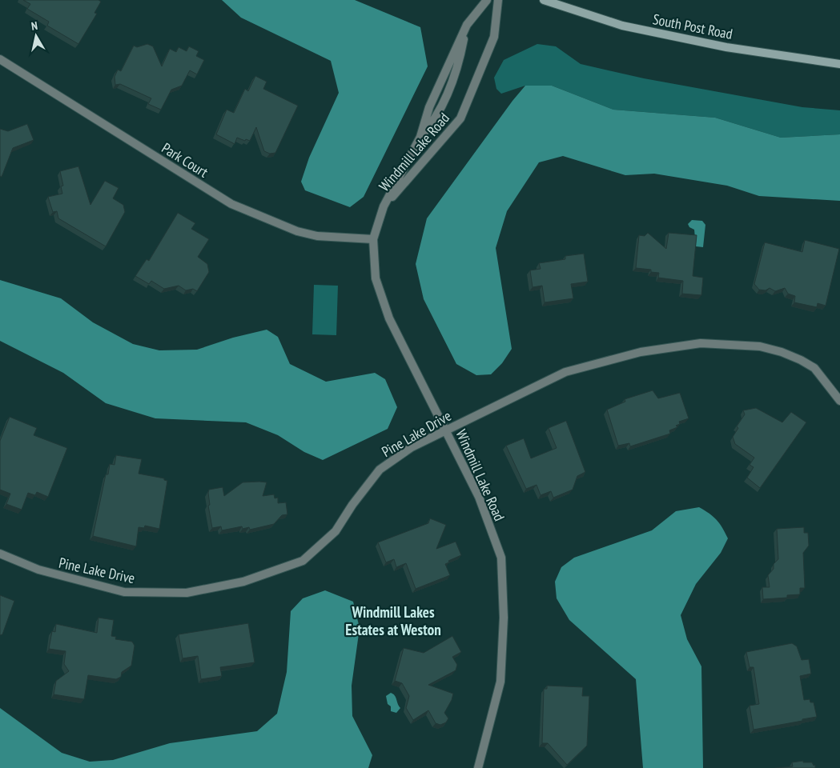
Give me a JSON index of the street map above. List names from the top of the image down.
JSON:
{
  "streets": {
    "street": [
      "South Post Road",
      "Windmill Lake Road",
      "Park Court",
      "Pine Lake Drive"
    ]
  },
  "crossings": [
    ["Windmill Lake Road", "Park Court"],
    ["Windmill Lake Road", "Pine Lake Drive"]
  ],
  "districts": ["Windmill Lakes Estates at Weston"],
  "north": "top"
}
